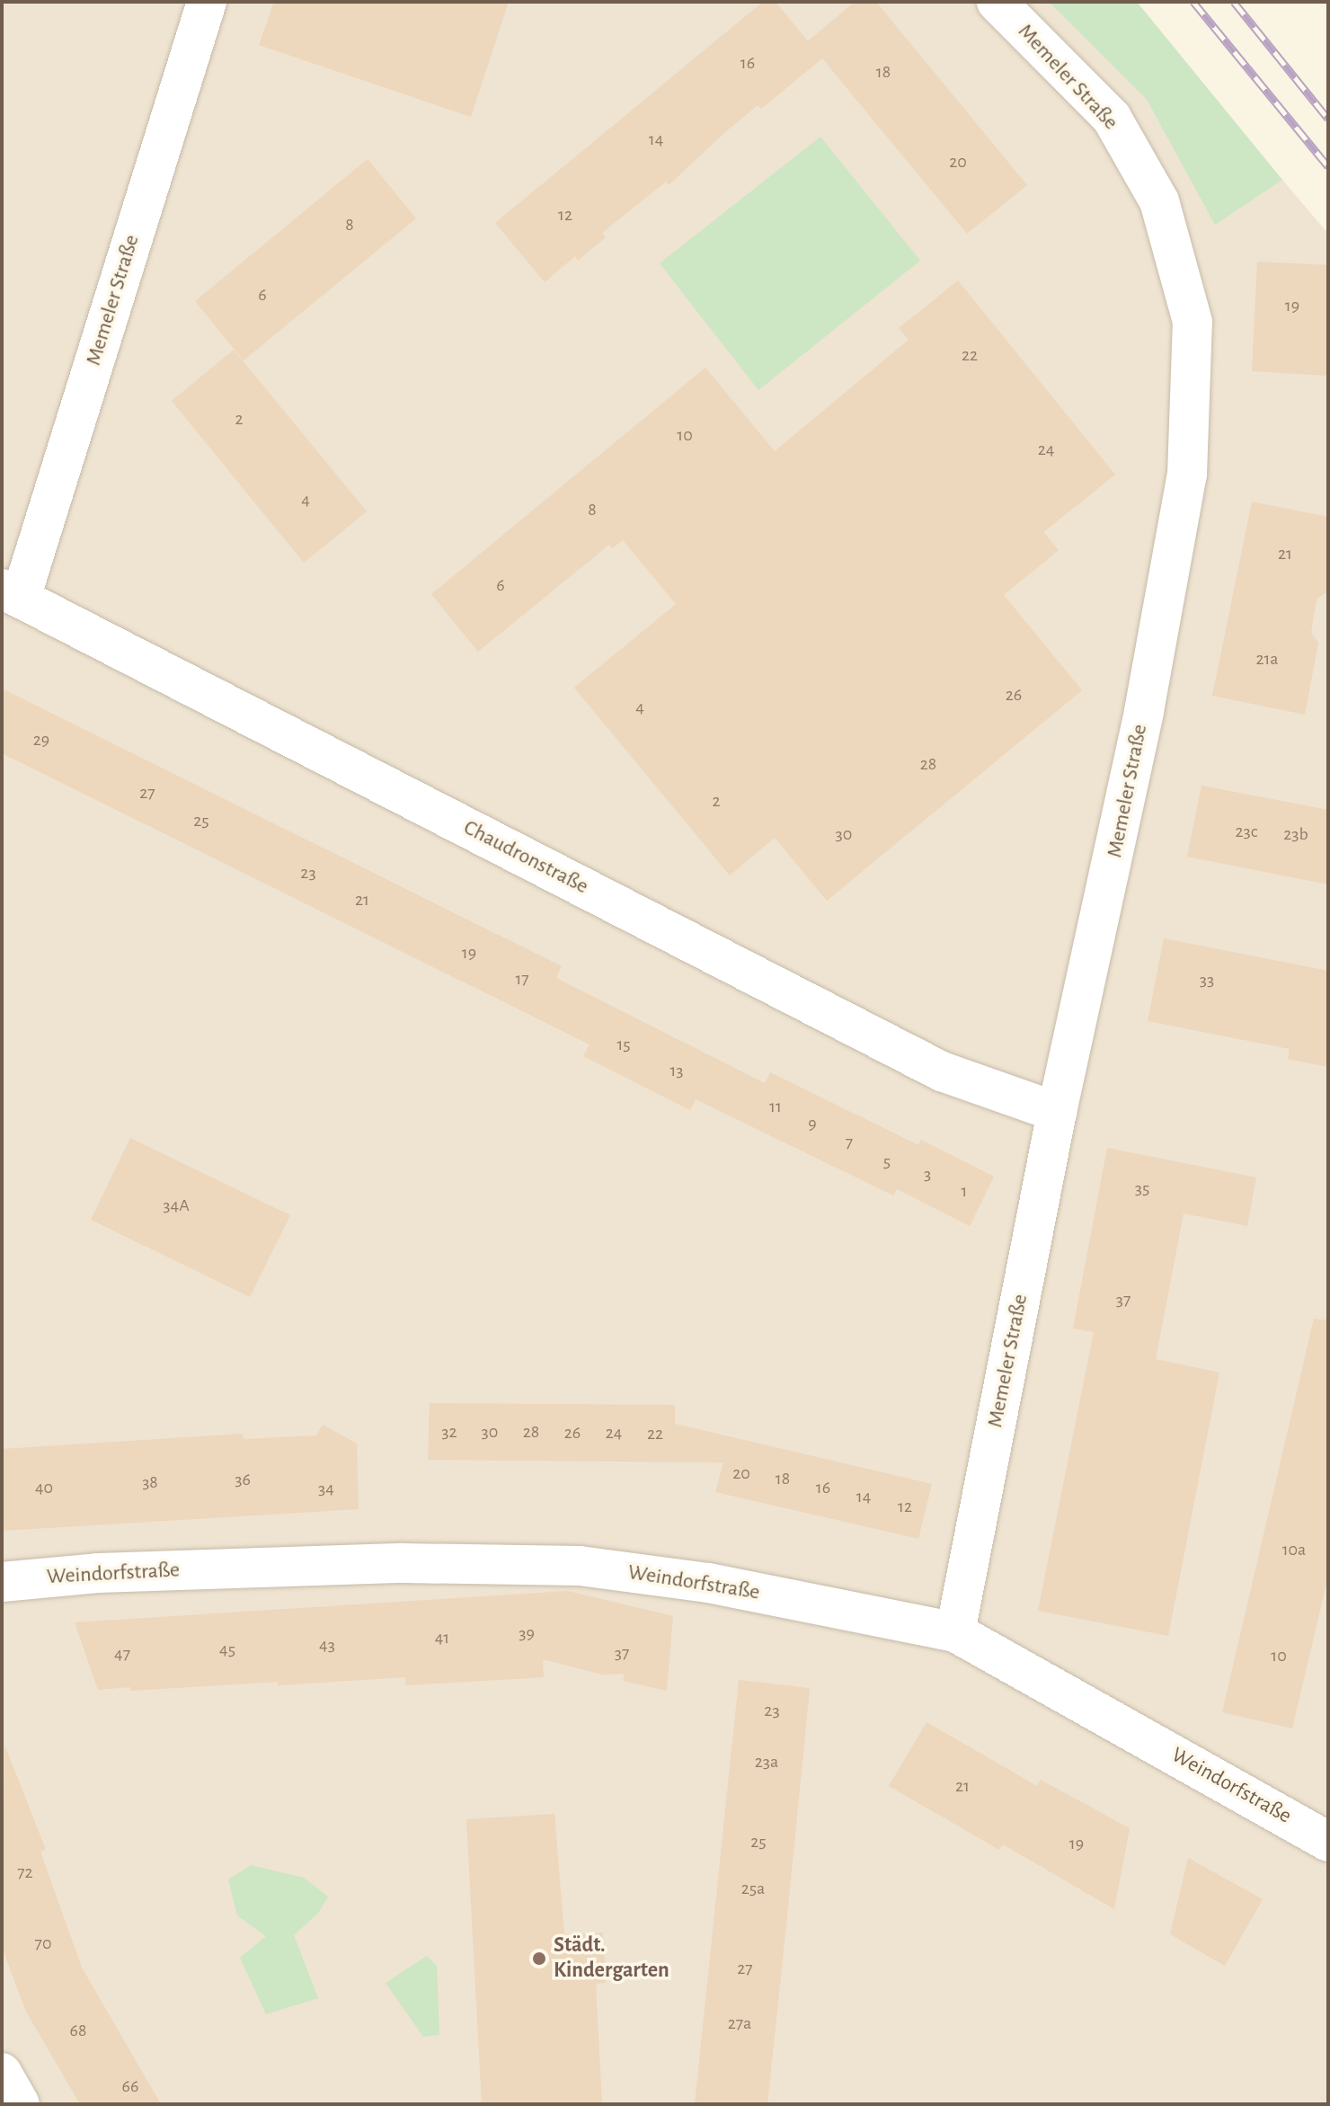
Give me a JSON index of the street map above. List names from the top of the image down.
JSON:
{
  "streets": {
    "street": ["Memeler Straße", "Chaudronstraße", "Weindorfstraße"]
  },
  "crossings": [
    ["Memeler Straße", "Chaudronstraße"],
    ["Memeler Straße", "Weindorfstraße"]
  ],
  "places": ["Städt. Kindergarten"],
  "house_numbers": [
    "16",
    "18",
    "14",
    "20",
    "12",
    "8",
    "6",
    "19",
    "22",
    "2",
    "10",
    "24",
    "4",
    "8",
    "21",
    "6",
    "21a",
    "26",
    "4",
    "29",
    "28",
    "27",
    "2",
    "25",
    "23c",
    "30",
    "23b",
    "23",
    "21",
    "19",
    "17",
    "33",
    "15",
    "13",
    "11",
    "9",
    "7",
    "5",
    "3",
    "35",
    "1",
    "34A",
    "37",
    "32",
    "30",
    "28",
    "26",
    "24",
    "22",
    "20",
    "18",
    "36",
    "38",
    "40",
    "16",
    "34",
    "14",
    "12",
    "10a",
    "39",
    "41",
    "43",
    "45",
    "37",
    "47",
    "10",
    "23",
    "23a",
    "21",
    "25",
    "19",
    "72",
    "25a",
    "70",
    "27",
    "27a",
    "68",
    "66"
  ]
}
